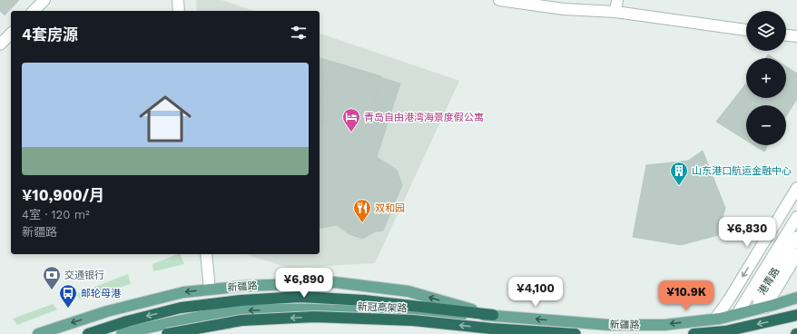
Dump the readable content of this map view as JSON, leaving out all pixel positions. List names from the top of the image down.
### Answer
{
  "streets": {
    "highway": ["新冠高架路"],
    "main road": ["新疆路"],
    "street": ["港青路"]
  },
  "crossings": [
    ["港青路", "新疆路"]
  ],
  "one_way": ["新疆路"],
  "places": {
    "hotel": ["青岛自由港湾海景度假公寓"],
    "building": ["山东港口航运金融中心"],
    "restaurant": ["双和园"],
    "bank": ["交通银行"],
    "bus stop": ["邮轮母港"]
  },
  "page": {
    "map_buttons": ["+", "−"],
    "heading": "4套房源",
    "list": [
      {
        "name": "¥10,900/月",
        "note": "4室 · 120 m² · 新疆路"
      }
    ],
    "price": [
      "¥6,830",
      "¥6,890",
      "¥4,100",
      "¥10.9K"
    ]
  }
}
